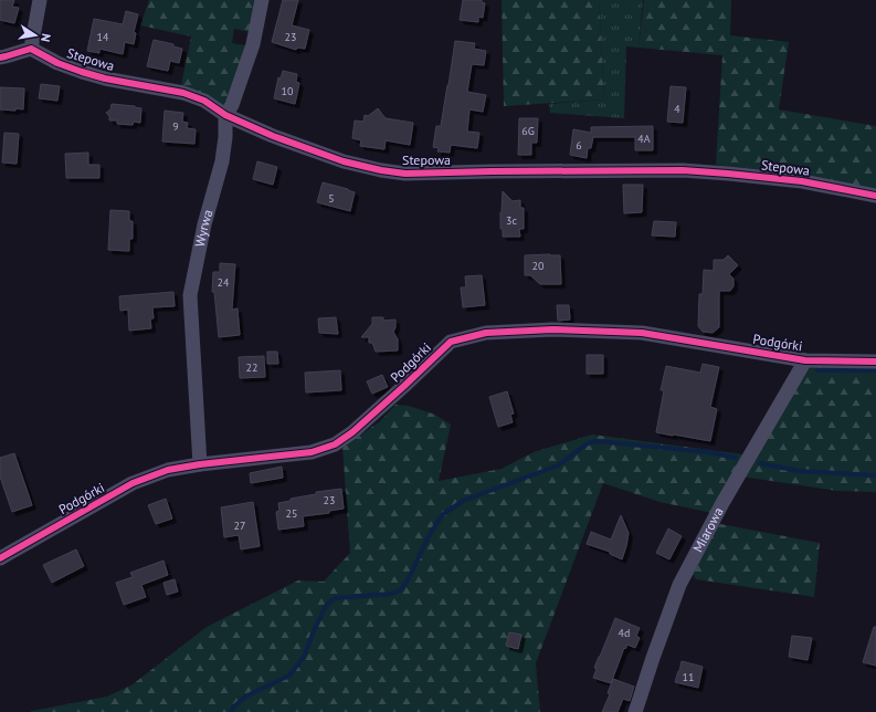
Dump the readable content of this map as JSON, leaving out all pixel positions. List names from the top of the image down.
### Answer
{
  "streets": {
    "street": [
      "Stepowa",
      "Wyrwa",
      "Podgórki",
      "Miarowa"
    ]
  },
  "crossings": [
    ["Stepowa", "Wyrwa"],
    ["Wyrwa", "Podgórki"],
    ["Podgórki", "Miarowa"]
  ],
  "house_numbers": [
    "14",
    "23",
    "10",
    "4",
    "9",
    "6G",
    "4A",
    "6",
    "5",
    "3c",
    "20",
    "24",
    "22",
    "23",
    "25",
    "27",
    "4d",
    "11"
  ],
  "north": "right"
}
